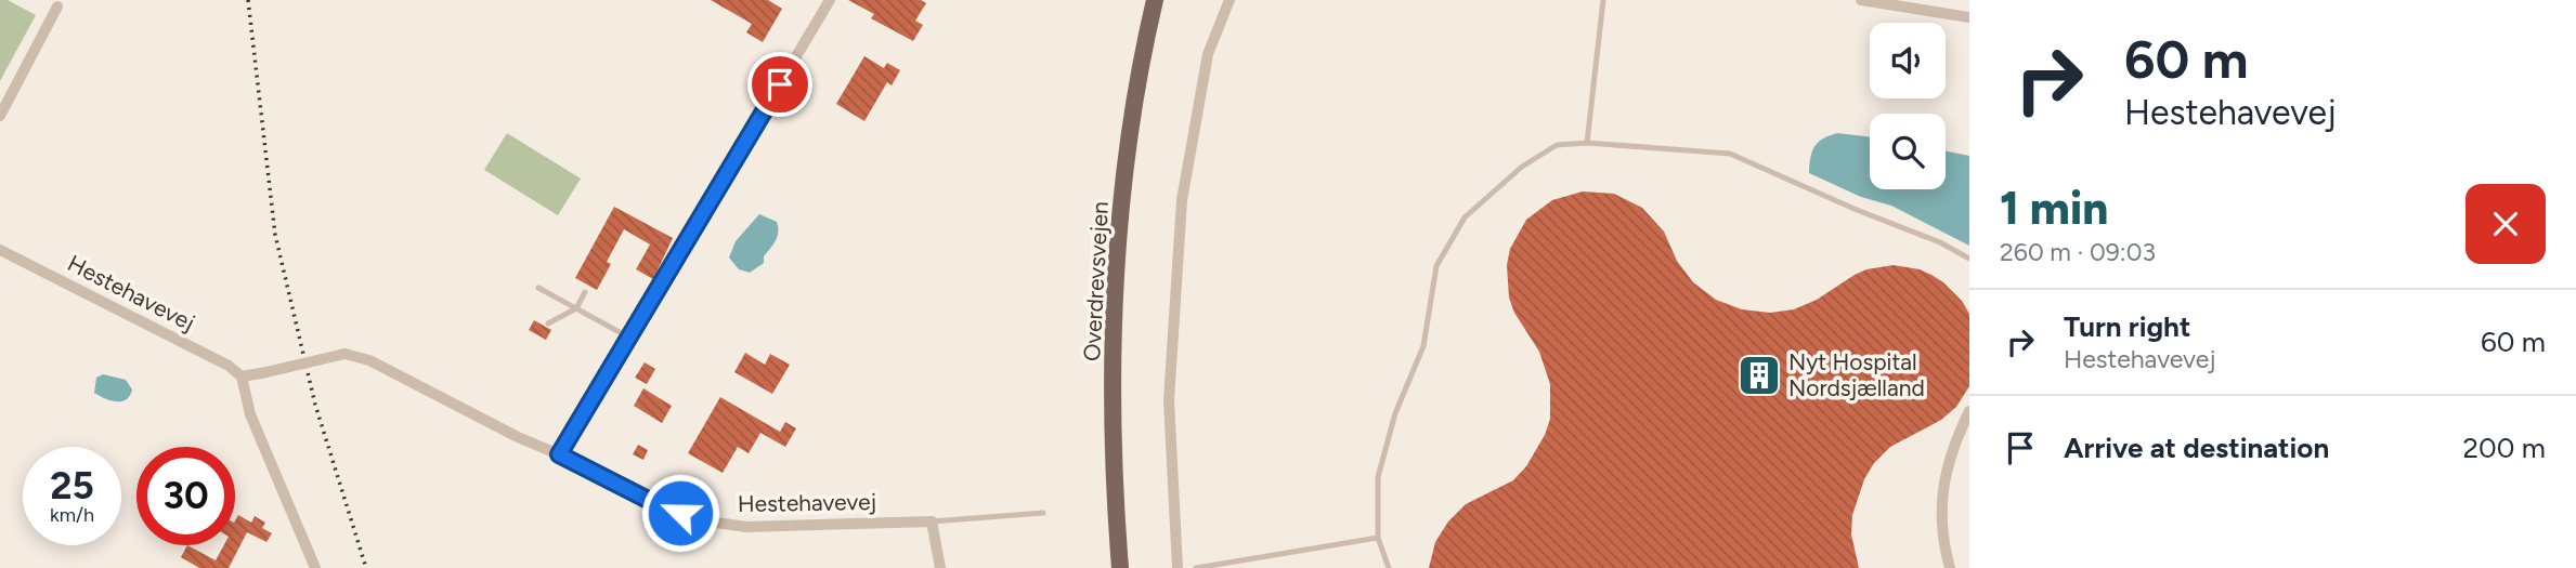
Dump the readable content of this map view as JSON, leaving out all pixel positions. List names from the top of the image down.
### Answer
{
  "streets": {
    "main road": ["Overdrevsvejen"],
    "street": ["Hestehavevej"]
  },
  "places": {
    "building": ["Nyt Hospital Nordsjælland"]
  },
  "page": {
    "turn": ["60 m", "Hestehavevej"],
    "heading": ["1 min", "260 m · 09:03"],
    "list": [
      {
        "name": "Turn right",
        "note": "Hestehavevej",
        "value": "60 m"
      },
      {
        "name": "Arrive at destination",
        "value": "200 m"
      }
    ],
    "speed": "25 km/h",
    "limit": "30"
  }
}
